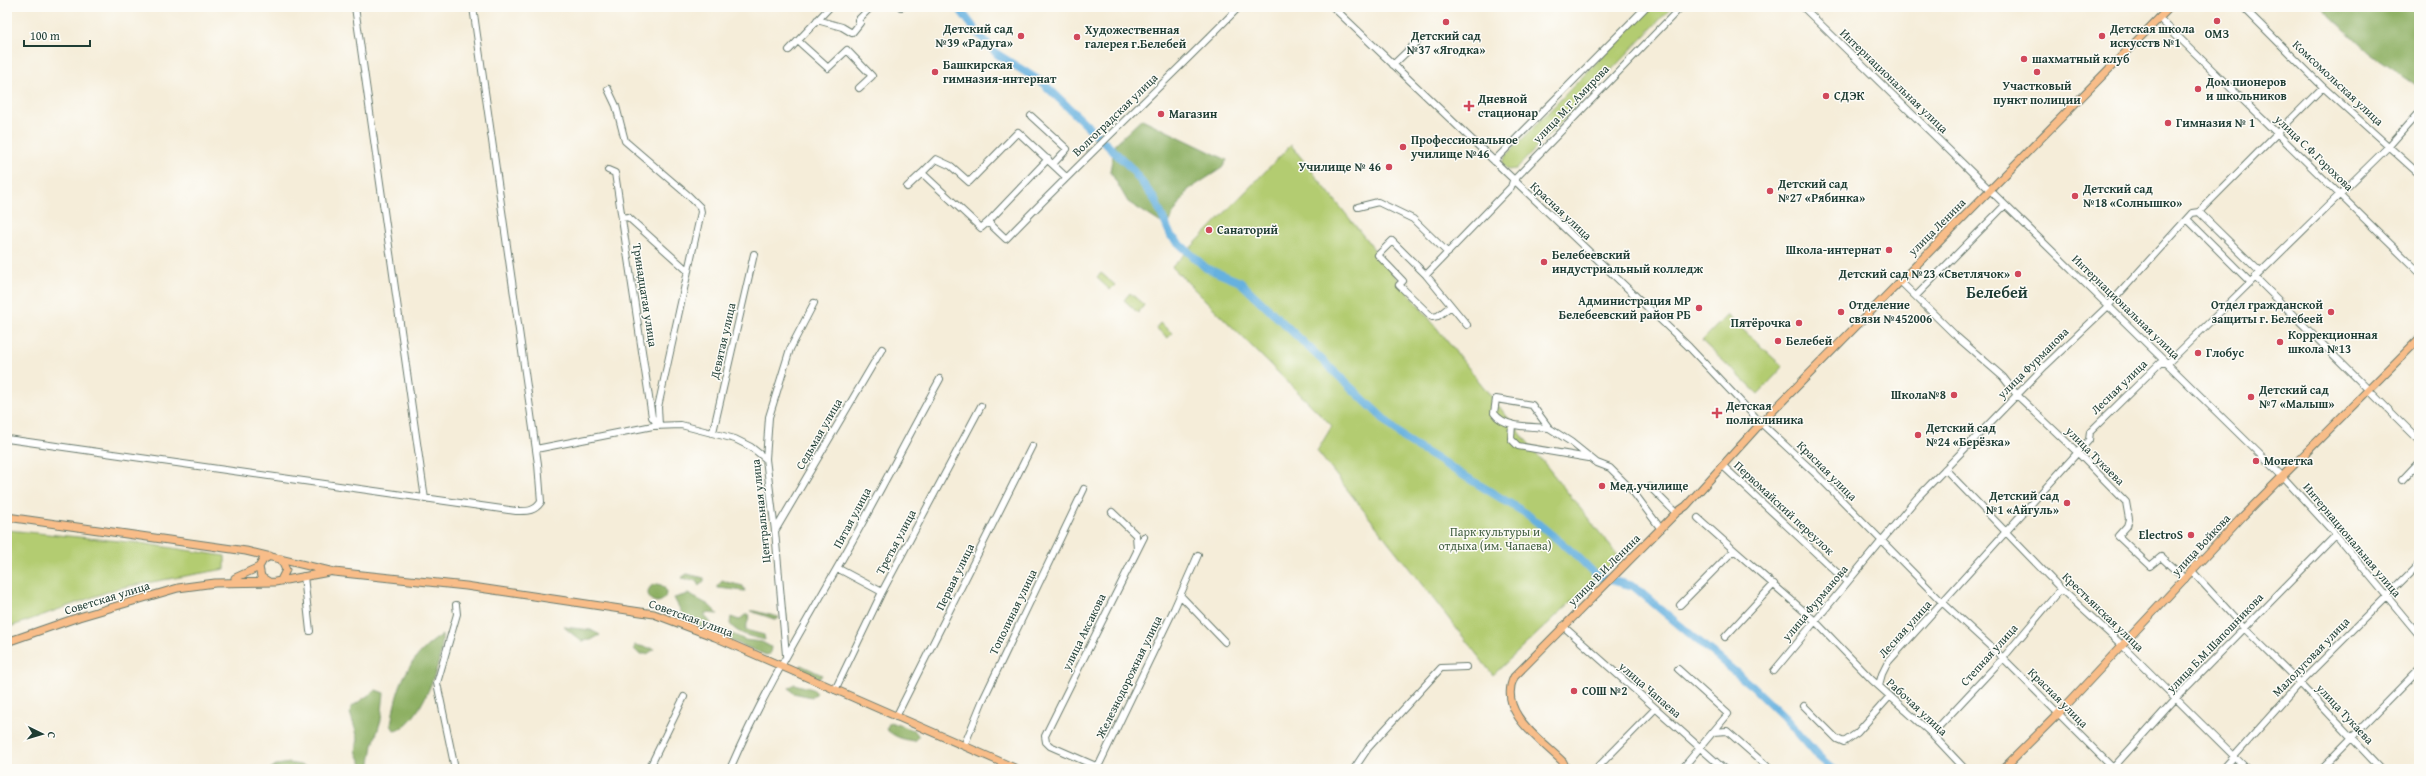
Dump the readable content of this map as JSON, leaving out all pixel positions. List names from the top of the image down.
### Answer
{
  "streets": {
    "main road": [
      "улица Ленина",
      "улица Войкова",
      "улица В.И.Ленина",
      "Советская улица"
    ],
    "street": [
      "Интернациональная улица",
      "Комсомольская улица",
      "улица М.Г.Амирова",
      "Волгоградская улица",
      "улица С.Ф.Горохова",
      "Красная улица",
      "Тринадцатая улица",
      "Девятая улица",
      "улица Фурманова",
      "Лесная улица",
      "Седьмая улица",
      "улица Тукаева",
      "Первомайский переулок",
      "Центральная улица",
      "Пятая улица",
      "Третья улица",
      "Первая улица",
      "Тополиная улица",
      "Крестьянская улица",
      "улица Аксакова",
      "улица Б.М.Шапошникова",
      "Степная улица",
      "Малолуговая улица",
      "Железнодорожная улица",
      "улица Чапаева",
      "Рабочая улица"
    ]
  },
  "crossings": [
    ["Интернациональная улица", "улица Ленина"],
    ["Интернациональная улица", "улица Фурманова"],
    ["Интернациональная улица", "Лесная улица"],
    ["Интернациональная улица", "улица Войкова"],
    ["Интернациональная улица", "улица Б.М.Шапошникова"],
    ["Интернациональная улица", "Малолуговая улица"],
    ["Комсомольская улица", "улица Фурманова"],
    ["Комсомольская улица", "Лесная улица"],
    ["улица М.Г.Амирова", "Красная улица"],
    ["улица С.Ф.Горохова", "улица Ленина"],
    ["улица С.Ф.Горохова", "улица Фурманова"],
    ["улица С.Ф.Горохова", "Лесная улица"],
    ["Красная улица", "улица Ленина"],
    ["Красная улица", "улица Фурманова"],
    ["Красная улица", "Лесная улица"],
    ["Красная улица", "улица Войкова"],
    ["Красная улица", "улица Б.М.Шапошникова"],
    ["Красная улица", "Степная улица"],
    ["улица Ленина", "улица Тукаева"],
    ["улица Ленина", "Первомайский переулок"],
    ["улица Ленина", "улица В.И.Ленина"],
    ["улица Фурманова", "улица Тукаева"],
    ["улица Фурманова", "Первомайский переулок"],
    ["улица Фурманова", "Крестьянская улица"],
    ["улица Фурманова", "Рабочая улица"],
    ["Лесная улица", "улица Тукаева"],
    ["Лесная улица", "Крестьянская улица"],
    ["Лесная улица", "Рабочая улица"],
    ["Седьмая улица", "Центральная улица"],
    ["улица Тукаева", "улица Войкова"],
    ["улица Тукаева", "улица Б.М.Шапошникова"],
    ["улица Тукаева", "Малолуговая улица"],
    ["Первомайский переулок", "улица В.И.Ленина"],
    ["Центральная улица", "Пятая улица"],
    ["Пятая улица", "Советская улица"],
    ["Третья улица", "Советская улица"],
    ["улица Войкова", "Крестьянская улица"],
    ["улица В.И.Ленина", "улица Чапаева"],
    ["Первая улица", "Советская улица"],
    ["Советская улица", "Тополиная улица"],
    ["Крестьянская улица", "улица Б.М.Шапошникова"],
    ["Крестьянская улица", "Степная улица"],
    ["Крестьянская улица", "Малолуговая улица"],
    ["улица Аксакова", "Железнодорожная улица"],
    ["Степная улица", "Рабочая улица"]
  ],
  "districts": ["Белебей"],
  "parks": ["Парк культуры и отдыха (им. Чапаева)"],
  "places": {
    "other": [
      "ОМЗ",
      "Детский сад №37 «Ягодка»",
      "Детский сад №39 «Радуга»",
      "Детская школа искусств №1",
      "Художественная галерея г.Белебей",
      "шахматный клуб",
      "Башкирская гимназия-интернат",
      "Участковый пункт полиции",
      "Дом пионеров и школьников",
      "СДЭК",
      "Магазин",
      "Гимназия № 1",
      "Профессиональное училище №46",
      "Училище № 46",
      "Детский сад №27 «Рябинка»",
      "Детский сад №18 «Солнышко»",
      "Санаторий",
      "Школа-интернат",
      "Белебеевский индустриальный колледж",
      "Детский сад №23 «Светлячок»",
      "Администрация МР Белебеевский район РБ",
      "Отделение связи №452006",
      "Отдел гражданской защиты г. Белебеей",
      "Пятёрочка",
      "Белебей",
      "Коррекционная школа №13",
      "Глобус",
      "Школа№8",
      "Детский сад №7 «Малыш»",
      "Детский сад №24 «Берёзка»",
      "Монетка",
      "Мед.училище",
      "Детский сад №1 «Айгуль»",
      "ElectroS",
      "СОШ №2"
    ],
    "health": ["Дневной стационар", "Детская поликлиника"]
  },
  "scale_bar": "100 m",
  "north": "right"
}
